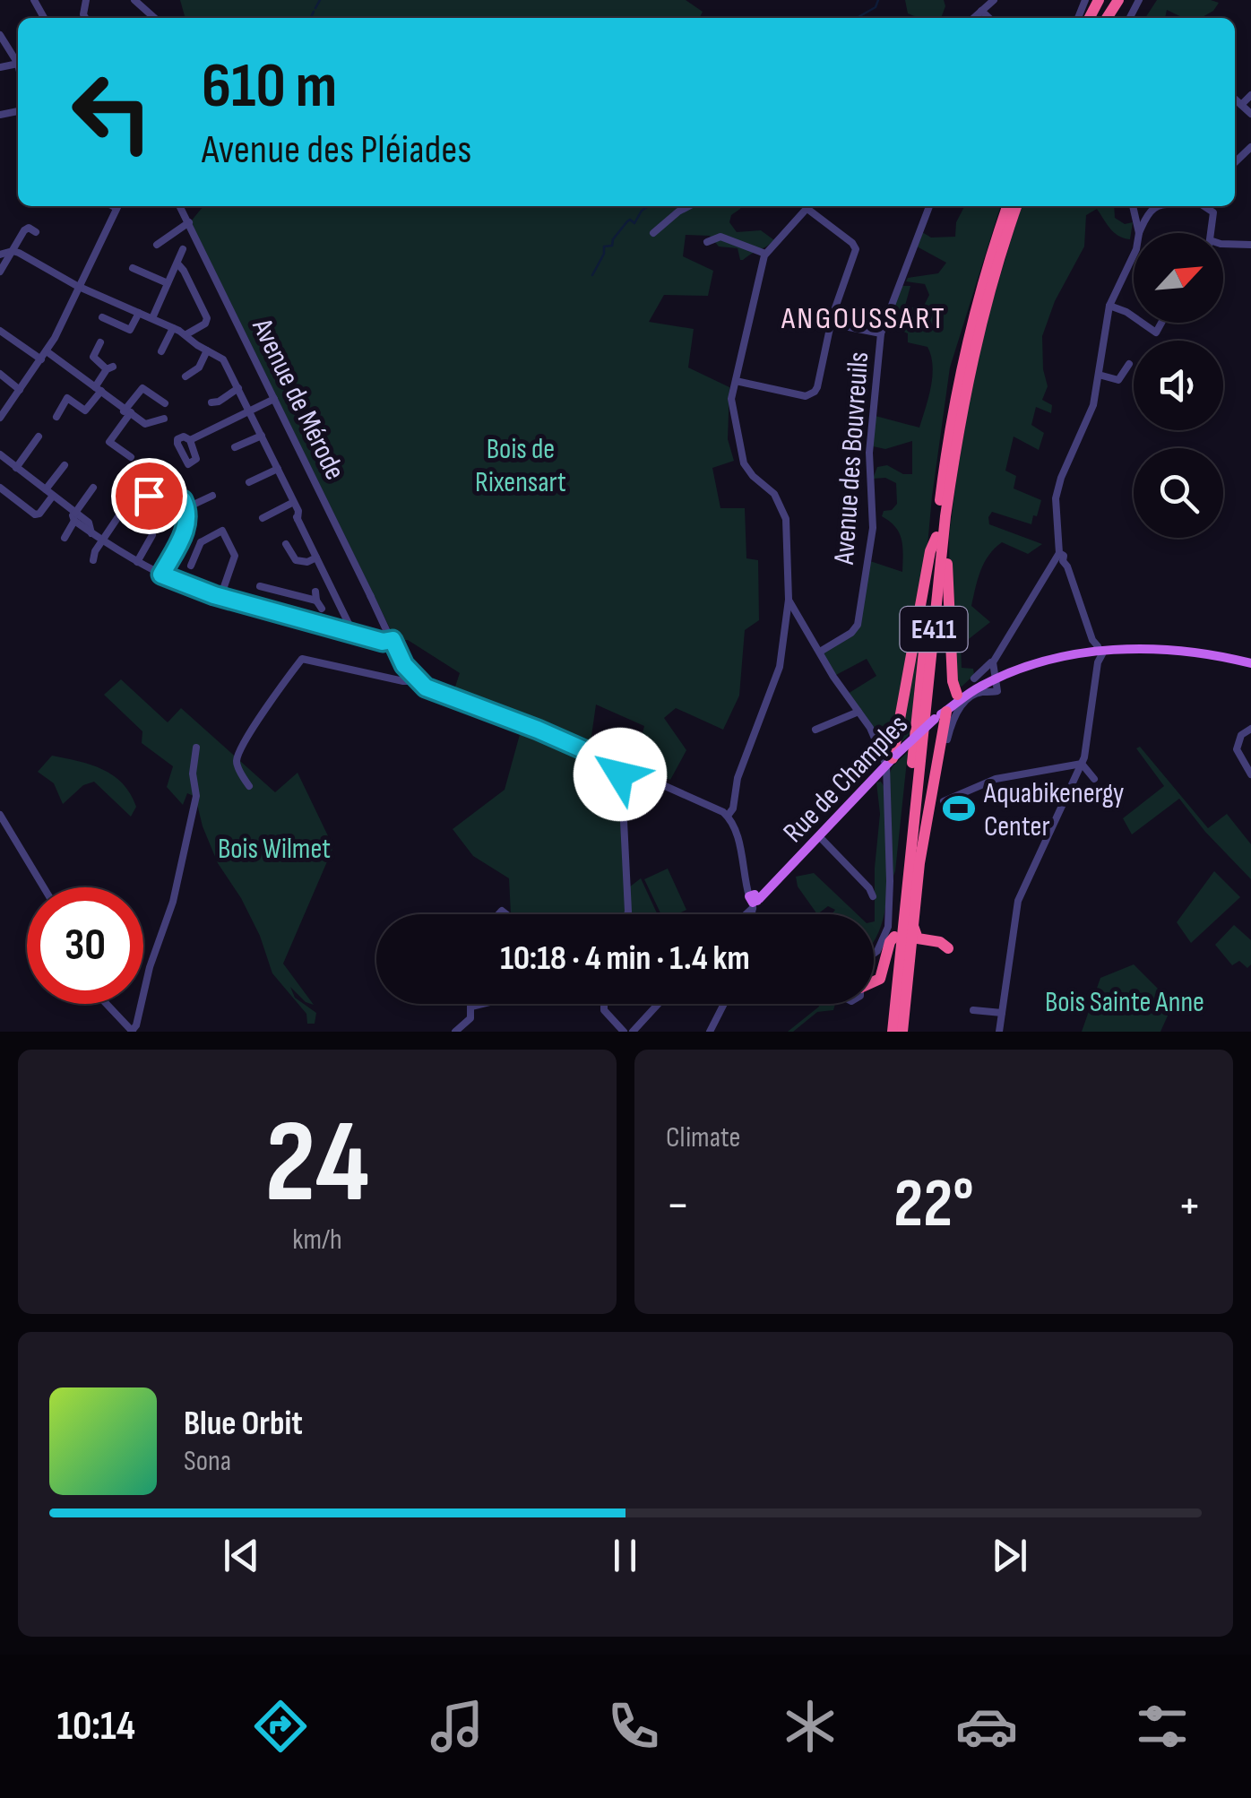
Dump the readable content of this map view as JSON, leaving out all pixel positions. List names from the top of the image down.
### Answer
{
  "streets": {
    "highway": ["E411"],
    "main road": ["Rue de Champles"],
    "street": ["Avenue de Mérode", "Avenue des Bouvreuils"]
  },
  "districts": ["ANGOUSSART"],
  "parks": ["Bois de Rixensart", "Bois Wilmet", "Bois Sainte Anne"],
  "places": {
    "sports": ["Aquabikenergy Center"]
  },
  "north": "top right",
  "page": {
    "turn": ["610 m", "Avenue des Pléiades"],
    "limit": "30",
    "trip": "10:18 · 4 min · 1.4 km",
    "tile": [
      ["24", "km/h"],
      "Climate"
    ],
    "heat": ["−", "22°", "+"],
    "song": ["Blue Orbit", "Sona"],
    "tabs": "10:14"
  }
}
